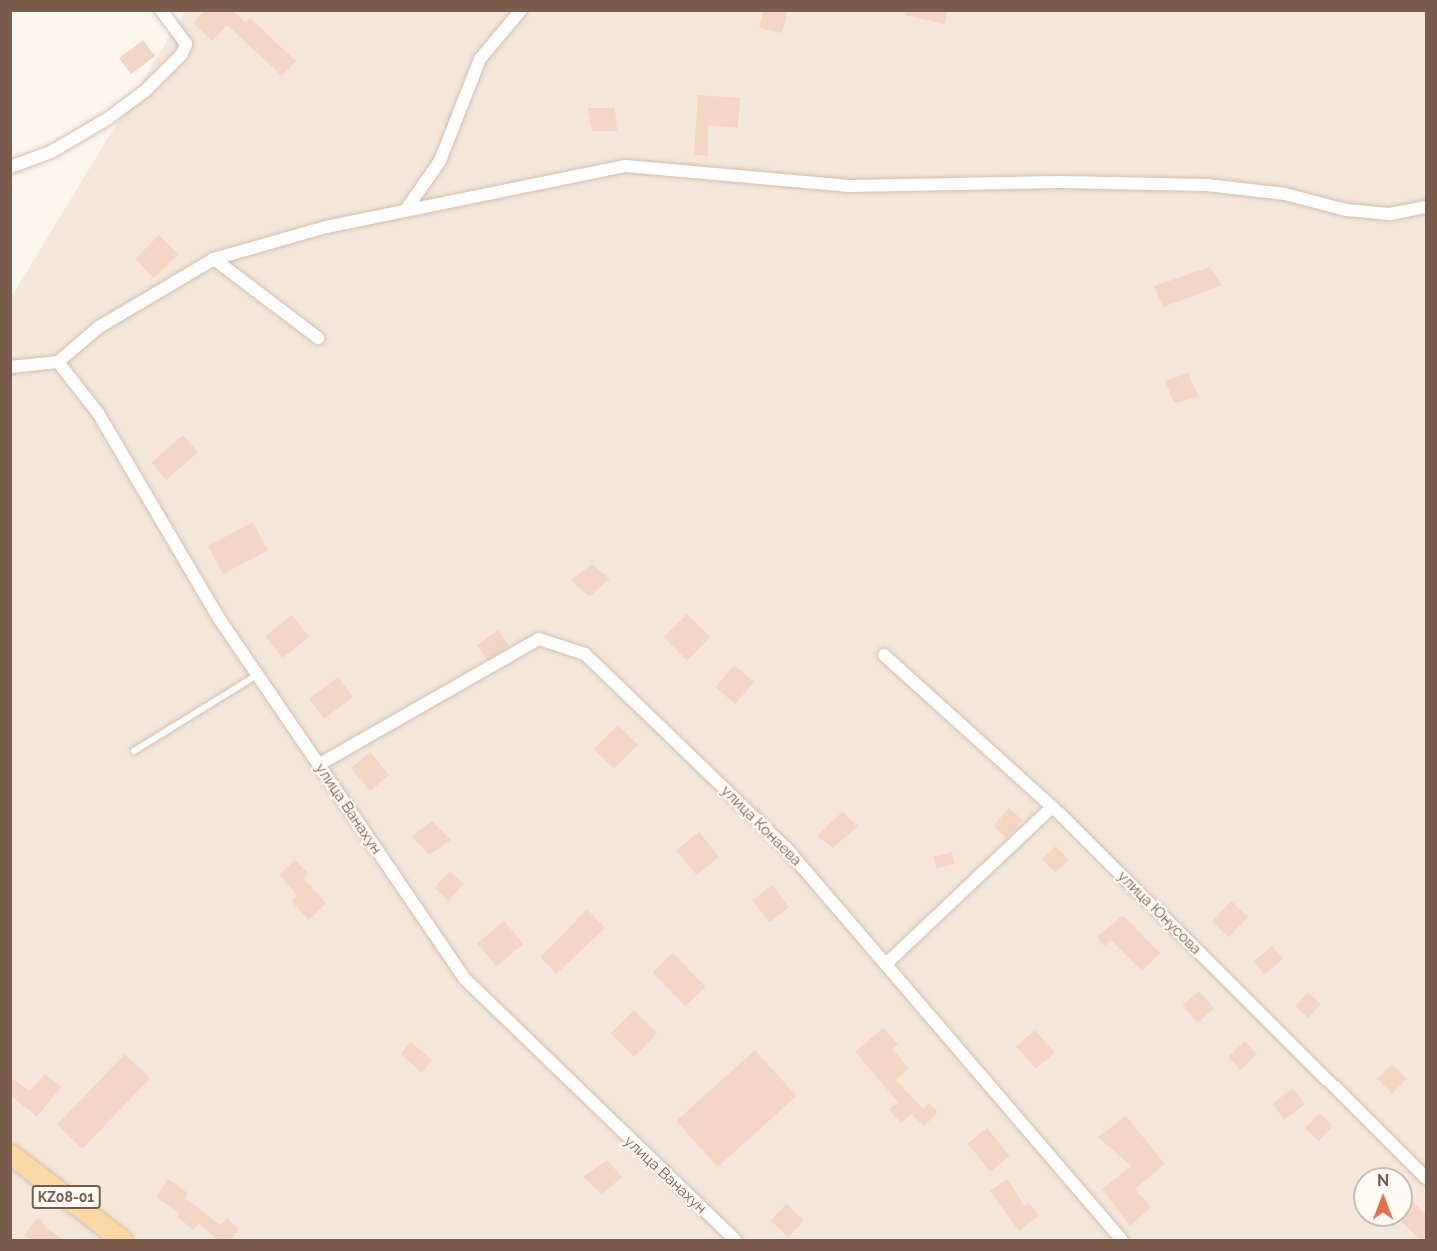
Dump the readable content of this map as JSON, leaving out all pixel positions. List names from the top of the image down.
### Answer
{
  "streets": {
    "main road": ["KZ08-01"],
    "street": ["улица Ванахун", "улица Конаева", "улица Юнусова"]
  },
  "crossings": [
    ["улица Ванахун", "улица Конаева"]
  ],
  "north": "top"
}
